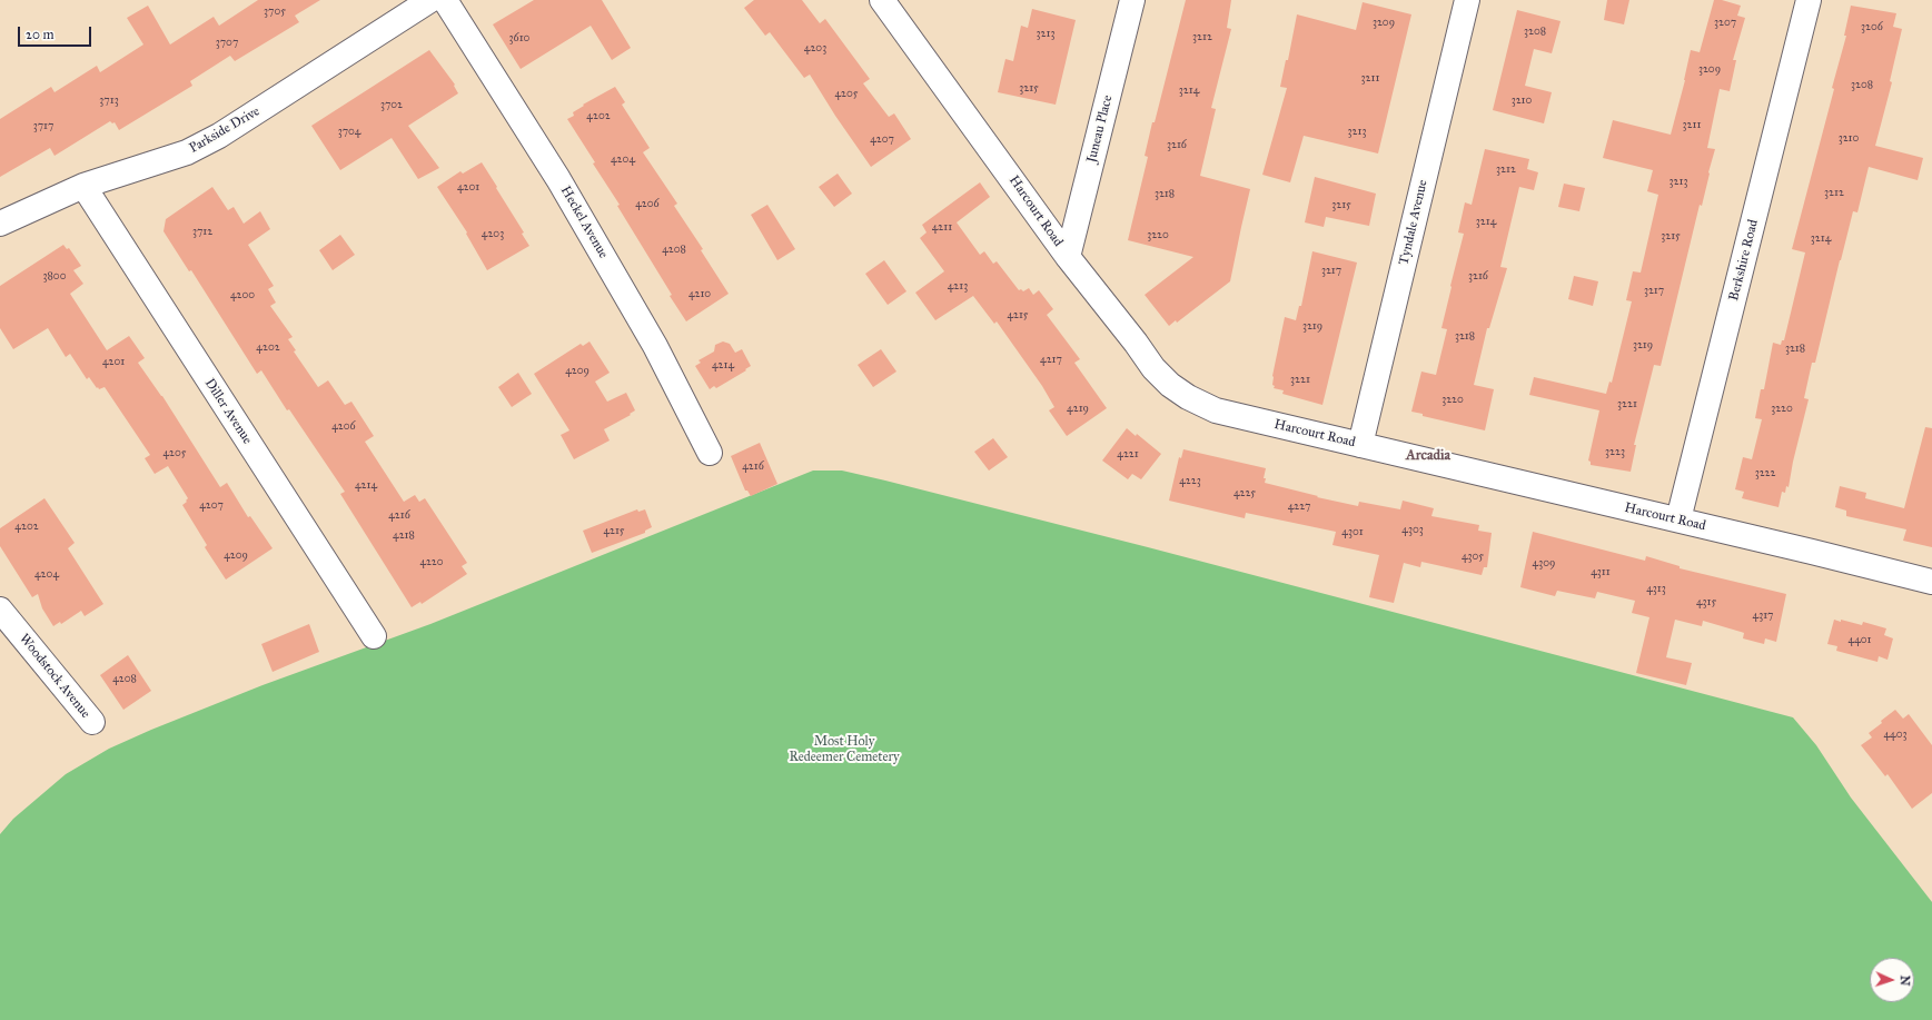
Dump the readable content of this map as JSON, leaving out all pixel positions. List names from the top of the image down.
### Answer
{
  "streets": {
    "street": [
      "Juneau Place",
      "Parkside Drive",
      "Harcourt Road",
      "Heckel Avenue",
      "Tyndale Avenue",
      "Berkshire Road",
      "Diller Avenue",
      "Woodstock Avenue"
    ]
  },
  "crossings": [
    ["Juneau Place", "Harcourt Road"],
    ["Parkside Drive", "Diller Avenue"],
    ["Harcourt Road", "Tyndale Avenue"],
    ["Harcourt Road", "Berkshire Road"]
  ],
  "districts": ["Arcadia"],
  "parks": ["Most Holy Redeemer Cemetery"],
  "house_numbers": [
    "3705",
    "3209",
    "3207",
    "3206",
    "3208",
    "3213",
    "3212",
    "3610",
    "3707",
    "4203",
    "3209",
    "3211",
    "3208",
    "3215",
    "3214",
    "4205",
    "3713",
    "3210",
    "3702",
    "4202",
    "3211",
    "3717",
    "3704",
    "3213",
    "3210",
    "4207",
    "3216",
    "4204",
    "3212",
    "3213",
    "4201",
    "3212",
    "3218",
    "4206",
    "3215",
    "3214",
    "4211",
    "3712",
    "4203",
    "3220",
    "3215",
    "3214",
    "4208",
    "3217",
    "3800",
    "3216",
    "4213",
    "3217",
    "4210",
    "4200",
    "4215",
    "3219",
    "3218",
    "3219",
    "4202",
    "3218",
    "4217",
    "4201",
    "4214",
    "4209",
    "3221",
    "3220",
    "3221",
    "4219",
    "3220",
    "4206",
    "3223",
    "4205",
    "4221",
    "4216",
    "3222",
    "4223",
    "4214",
    "4225",
    "4207",
    "4227",
    "4216",
    "4202",
    "4303",
    "4215",
    "4301",
    "4218",
    "4209",
    "4305",
    "4220",
    "4309",
    "4311",
    "4204",
    "4313",
    "4315",
    "4317",
    "4401",
    "4208",
    "4403"
  ],
  "scale_bar": "20 m",
  "north": "right"
}
